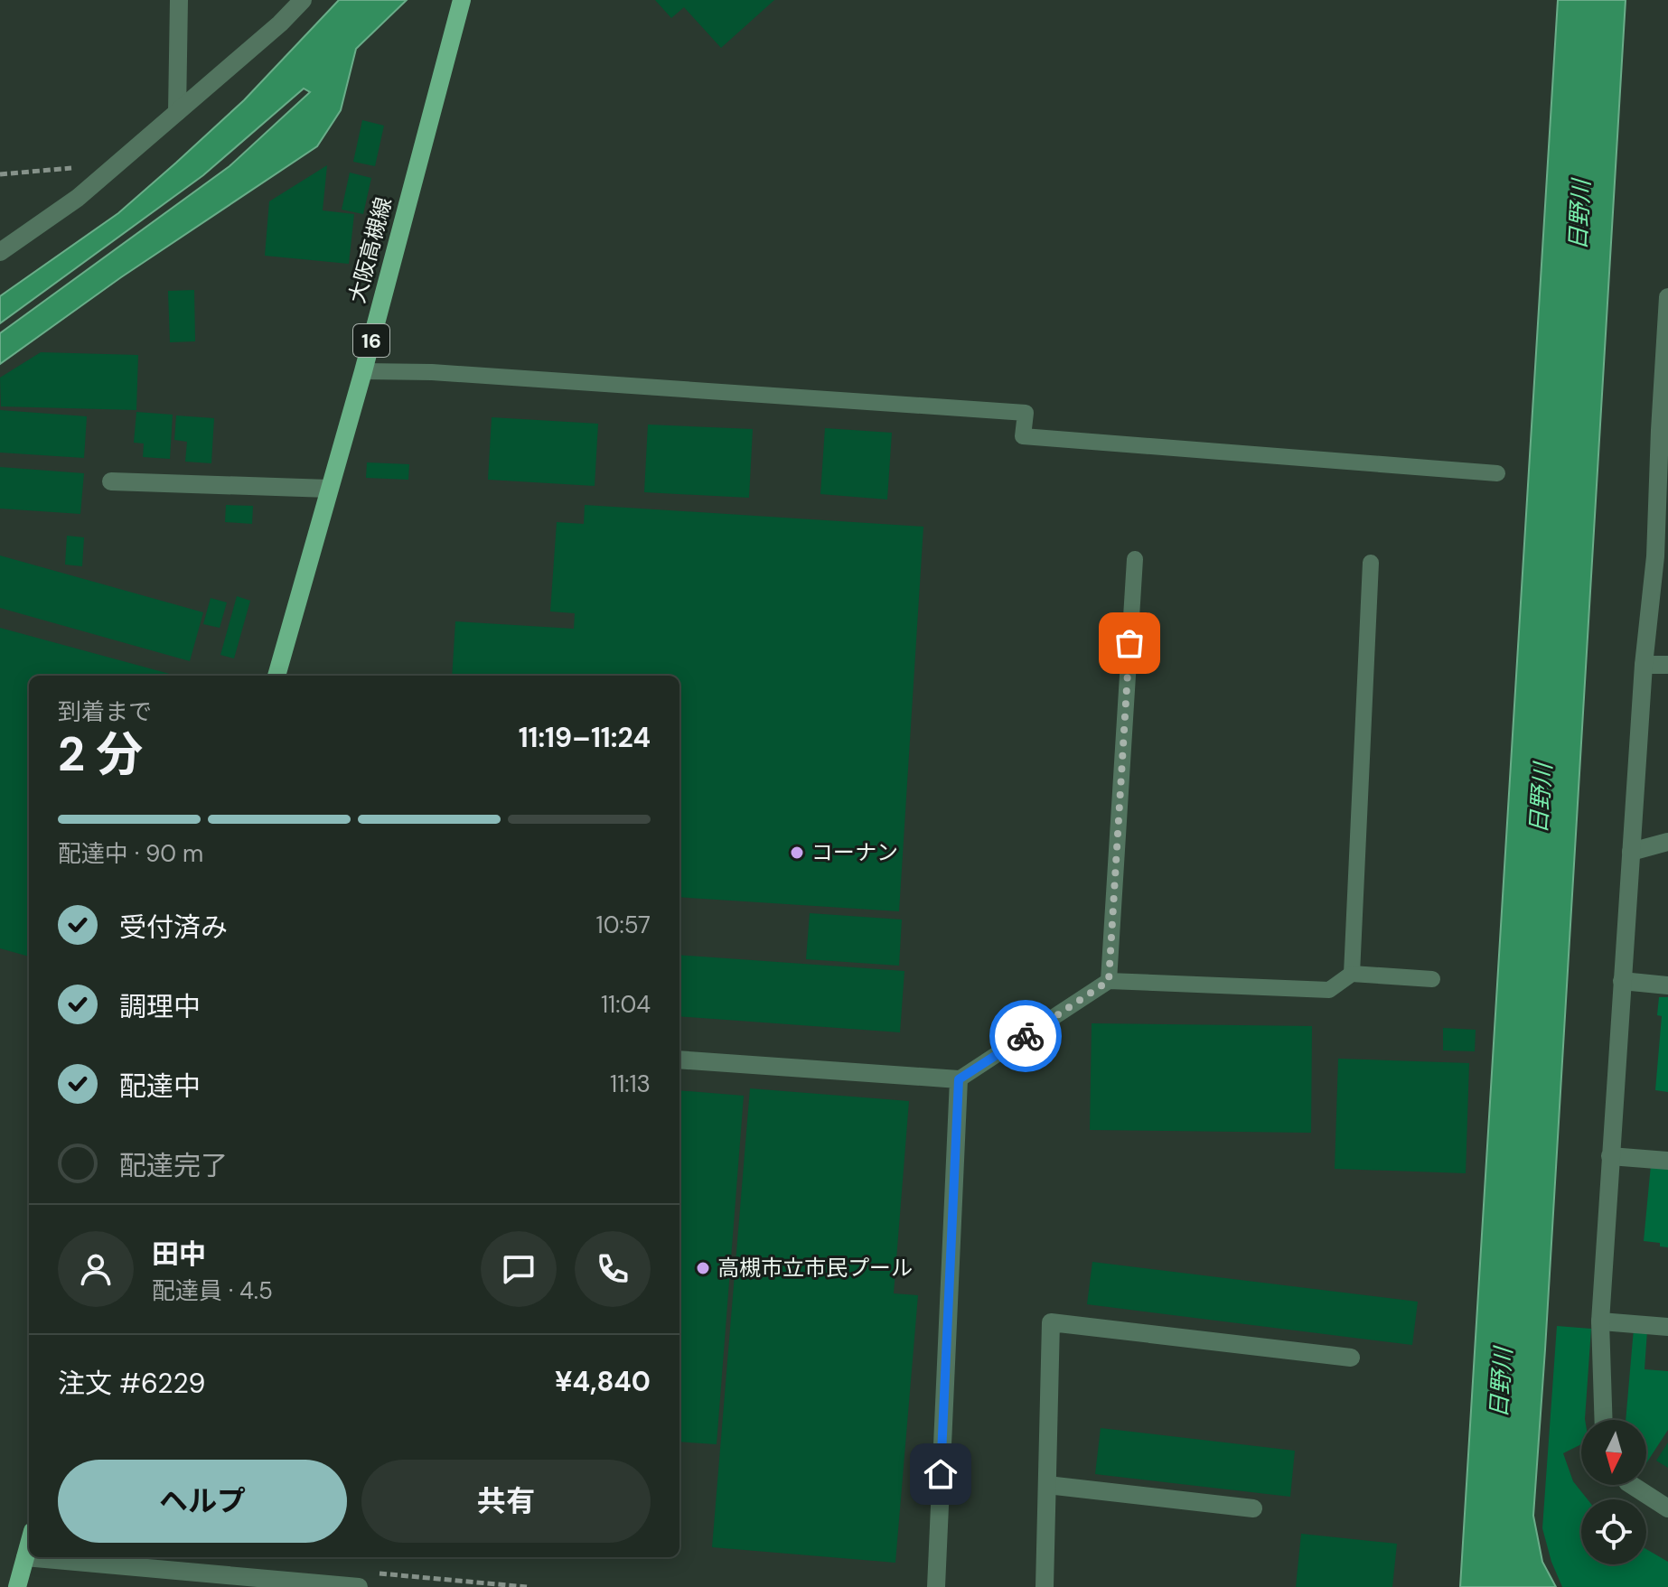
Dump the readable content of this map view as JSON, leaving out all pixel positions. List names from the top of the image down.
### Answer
{
  "streets": {
    "main road": ["大阪高槻線", "16"]
  },
  "water": ["日野川"],
  "places": ["コーナン", "高槻市立市民プール"],
  "north": "bottom",
  "page": {
    "heading": ["2 分", "到着まで", "11:19–11:24"],
    "panel": [
      "田中",
      "配達員 · 4.5",
      "注文 #6229",
      "¥4,840"
    ],
    "bar": "配達中 · 90 m",
    "list": [
      ["受付済み", "10:57"],
      ["調理中", "11:04"],
      ["配達中", "11:13"],
      "配達完了"
    ],
    "buttons": ["ヘルプ", "共有"]
  }
}
